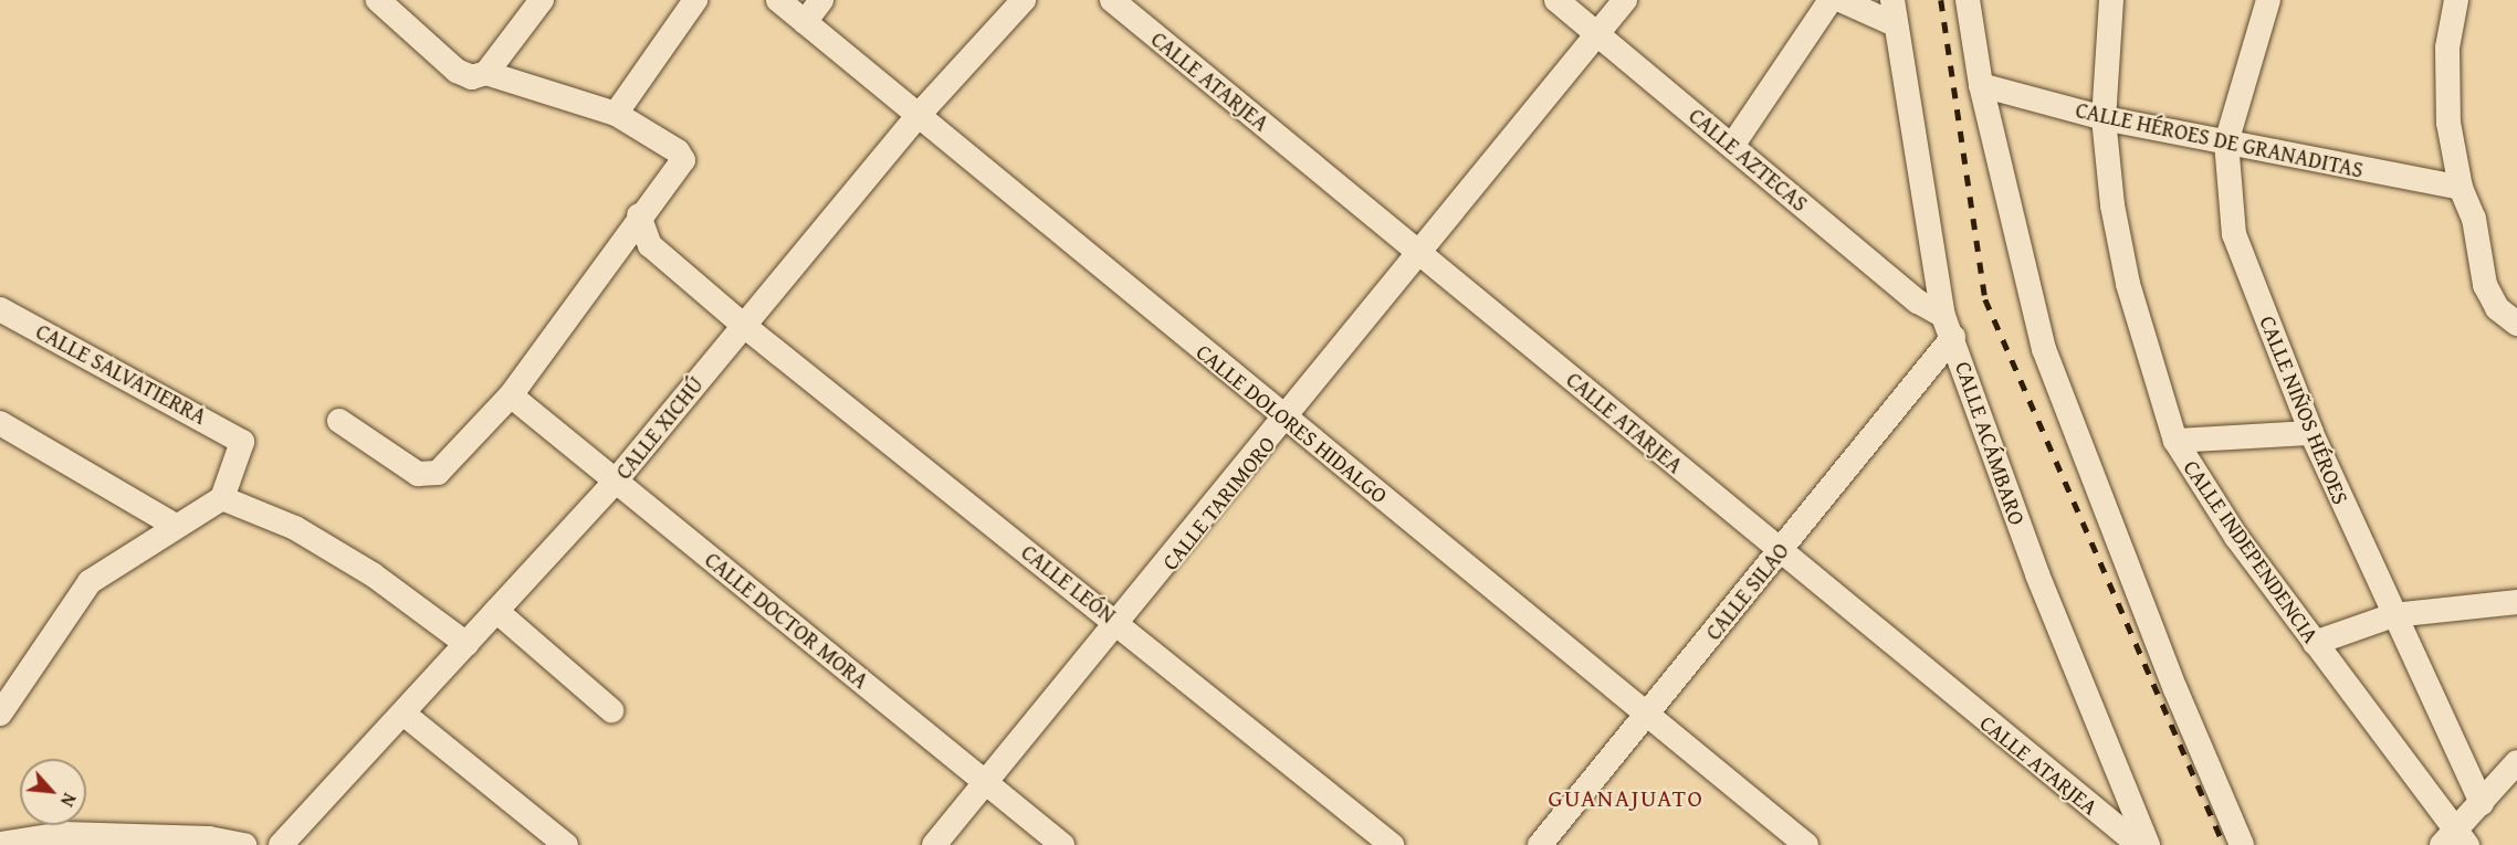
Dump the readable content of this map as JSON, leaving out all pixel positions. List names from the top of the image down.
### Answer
{
  "streets": {
    "street": [
      "CALLE ATARJEA",
      "CALLE HÉROES DE GRANADITAS",
      "CALLE AZTECAS",
      "CALLE SALVATIERRA",
      "CALLE NIÑOS HÉROES",
      "CALLE DOLORES HIDALGO",
      "CALLE XICHÚ",
      "CALLE ACÁMBARO",
      "CALLE TARIMORO",
      "CALLE INDEPENDENCIA",
      "CALLE LEÓN",
      "CALLE SILAO",
      "CALLE DOCTOR MORA"
    ]
  },
  "crossings": [
    ["CALLE ATARJEA", "CALLE TARIMORO"],
    ["CALLE ATARJEA", "CALLE SILAO"],
    ["CALLE HÉROES DE GRANADITAS", "CALLE NIÑOS HÉROES"],
    ["CALLE HÉROES DE GRANADITAS", "CALLE INDEPENDENCIA"],
    ["CALLE AZTECAS", "CALLE ACÁMBARO"],
    ["CALLE AZTECAS", "CALLE TARIMORO"],
    ["CALLE AZTECAS", "CALLE SILAO"],
    ["CALLE DOLORES HIDALGO", "CALLE XICHÚ"],
    ["CALLE DOLORES HIDALGO", "CALLE TARIMORO"],
    ["CALLE DOLORES HIDALGO", "CALLE SILAO"],
    ["CALLE XICHÚ", "CALLE LEÓN"],
    ["CALLE XICHÚ", "CALLE DOCTOR MORA"],
    ["CALLE ACÁMBARO", "CALLE SILAO"],
    ["CALLE TARIMORO", "CALLE LEÓN"],
    ["CALLE TARIMORO", "CALLE DOCTOR MORA"]
  ],
  "districts": ["GUANAJUATO"],
  "north": "bottom right"
}
